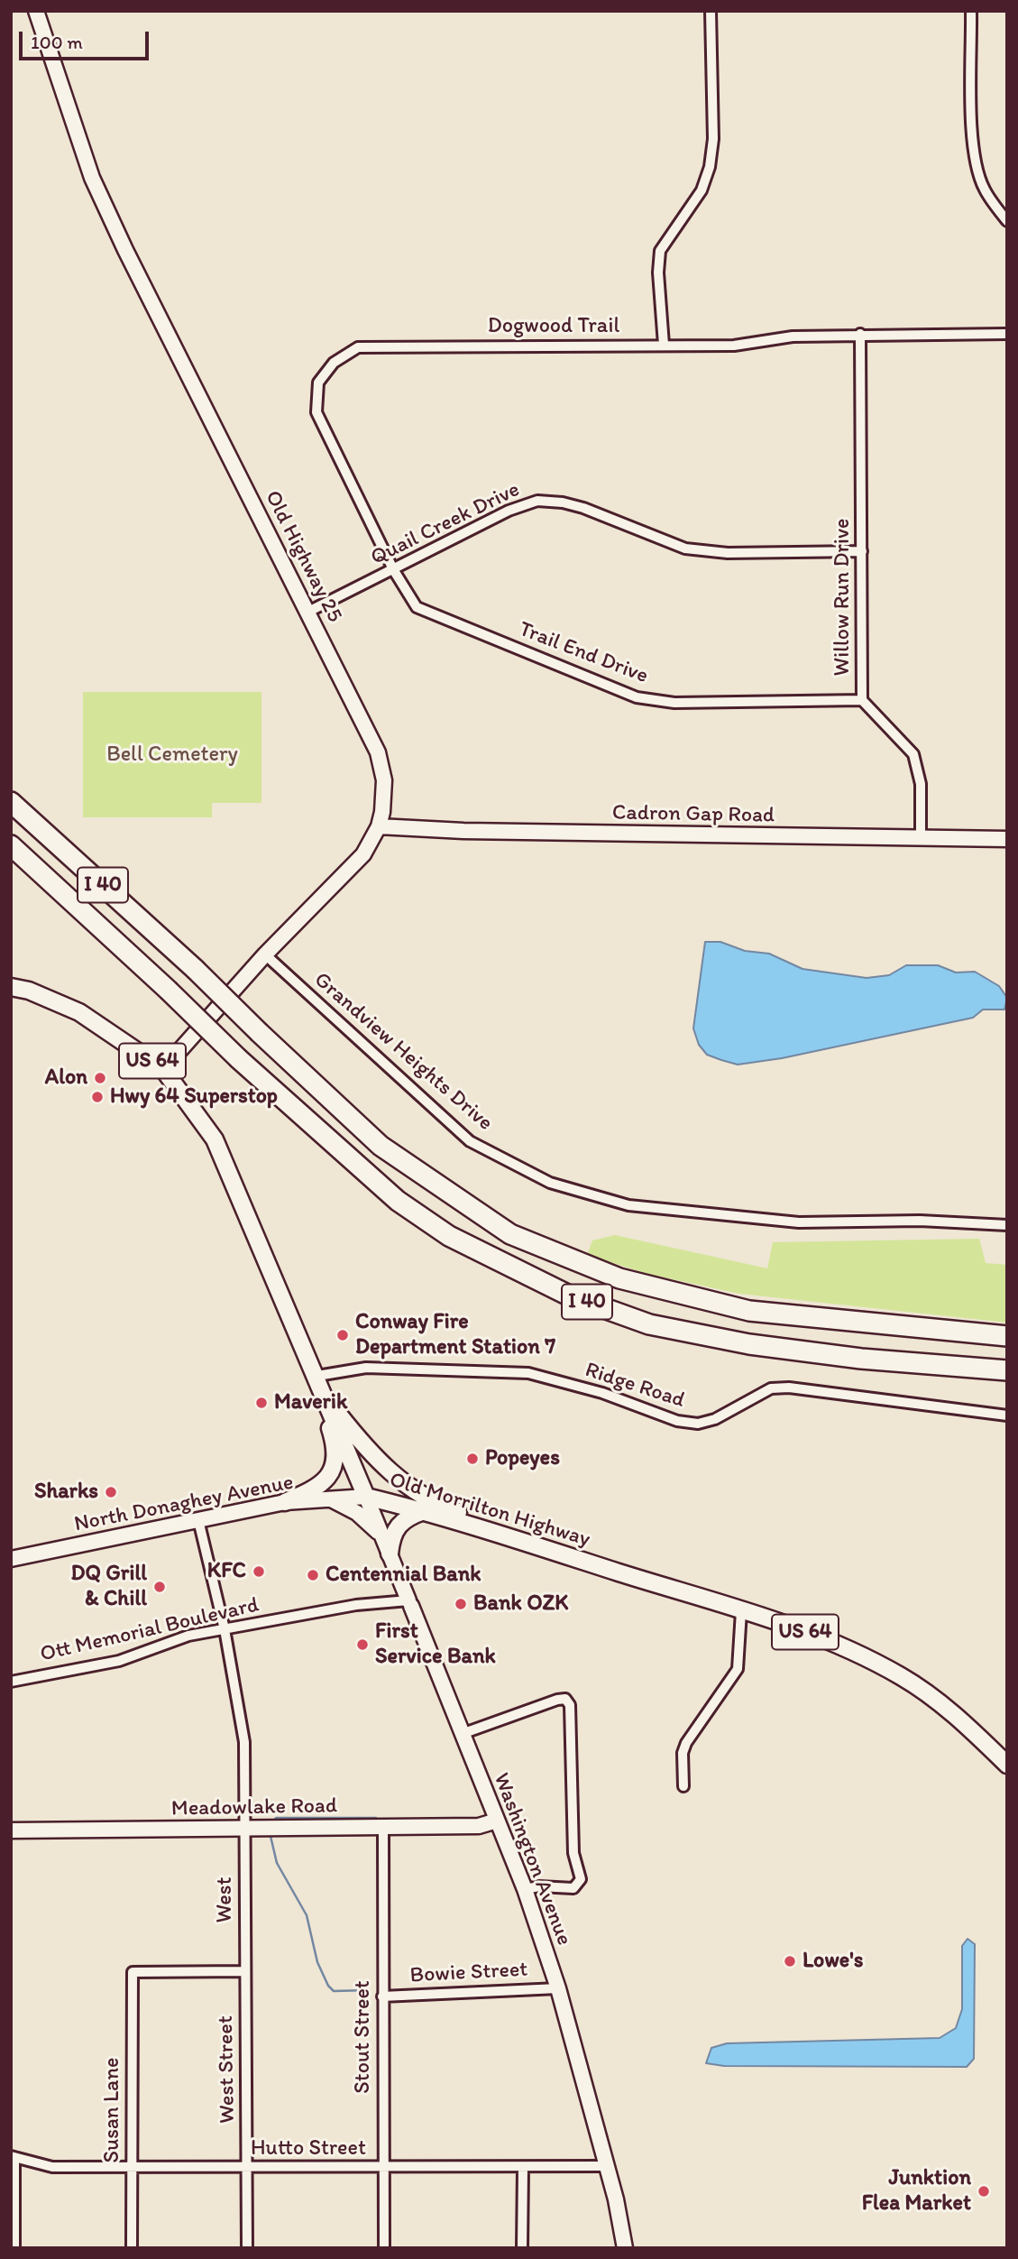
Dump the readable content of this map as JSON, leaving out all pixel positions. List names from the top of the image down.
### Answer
{
  "streets": {
    "highway": ["I 40"],
    "main road": ["US 64", "Old Morrilton Highway"],
    "street": [
      "Dogwood Trail",
      "Quail Creek Drive",
      "Old Highway 25",
      "Willow Run Drive",
      "Trail End Drive",
      "Cadron Gap Road",
      "Grandview Heights Drive",
      "Ridge Road",
      "North Donaghey Avenue",
      "Ott Memorial Boulevard",
      "Meadowlake Road",
      "Washington Avenue",
      "West",
      "Bowie Street",
      "Stout Street",
      "West Street",
      "Susan Lane",
      "Hutto Street"
    ]
  },
  "crossings": [
    ["Dogwood Trail", "Quail Creek Drive"],
    ["Dogwood Trail", "Willow Run Drive"],
    ["Dogwood Trail", "Trail End Drive"],
    ["Quail Creek Drive", "Old Highway 25"],
    ["Quail Creek Drive", "Willow Run Drive"],
    ["Quail Creek Drive", "Trail End Drive"],
    ["Old Highway 25", "Cadron Gap Road"],
    ["Old Highway 25", "Grandview Heights Drive"],
    ["Old Highway 25", "Old Morrilton Highway"],
    ["Willow Run Drive", "Trail End Drive"],
    ["Willow Run Drive", "Cadron Gap Road"],
    ["Ridge Road", "Old Morrilton Highway"],
    ["North Donaghey Avenue", "Old Morrilton Highway"],
    ["North Donaghey Avenue", "Washington Avenue"],
    ["North Donaghey Avenue", "West"],
    ["Old Morrilton Highway", "Washington Avenue"],
    ["Ott Memorial Boulevard", "Washington Avenue"],
    ["Ott Memorial Boulevard", "West"],
    ["Meadowlake Road", "Washington Avenue"],
    ["Meadowlake Road", "West"],
    ["Meadowlake Road", "Stout Street"],
    ["Washington Avenue", "Bowie Street"],
    ["Washington Avenue", "Hutto Street"],
    ["West", "West Street"],
    ["West", "Susan Lane"],
    ["Bowie Street", "Stout Street"],
    ["Stout Street", "Hutto Street"],
    ["West Street", "Susan Lane"],
    ["West Street", "Hutto Street"],
    ["Susan Lane", "Hutto Street"]
  ],
  "parks": ["Bell Cemetery"],
  "places": [
    "Alon",
    "Hwy 64 Superstop",
    "Conway Fire Department Station 7",
    "Maverik",
    "Popeyes",
    "Sharks",
    "KFC",
    "Centennial Bank",
    "DQ Grill & Chill",
    "Bank OZK",
    "First Service Bank",
    "Lowe's",
    "Junktion Flea Market"
  ],
  "scale_bar": "100 m"
}
